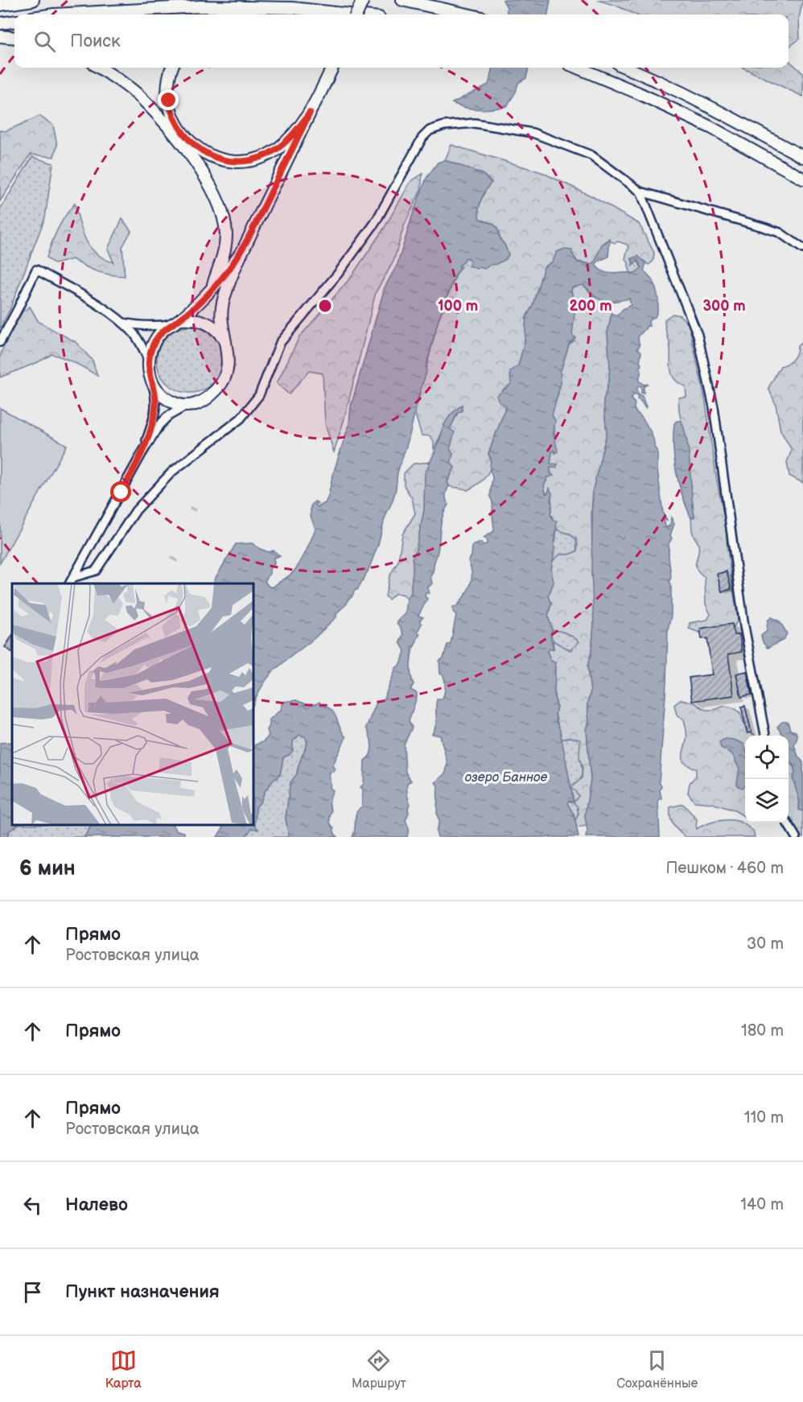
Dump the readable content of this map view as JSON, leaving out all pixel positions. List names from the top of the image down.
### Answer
{
  "water": ["озеро Банное"],
  "page": {
    "search": "Поиск",
    "heading": ["6 мин", "Пешком · 460 m"],
    "list": [
      ["Прямо", "Ростовская улица", "30 m"],
      ["Прямо", "180 m"],
      ["Прямо", "Ростовская улица", "110 m"],
      ["Налево", "140 m"],
      "Пункт назначения"
    ],
    "nav": ["Карта", "Маршрут", "Сохранённые"]
  },
  "rings": ["100 m", "200 m", "300 m"]
}
